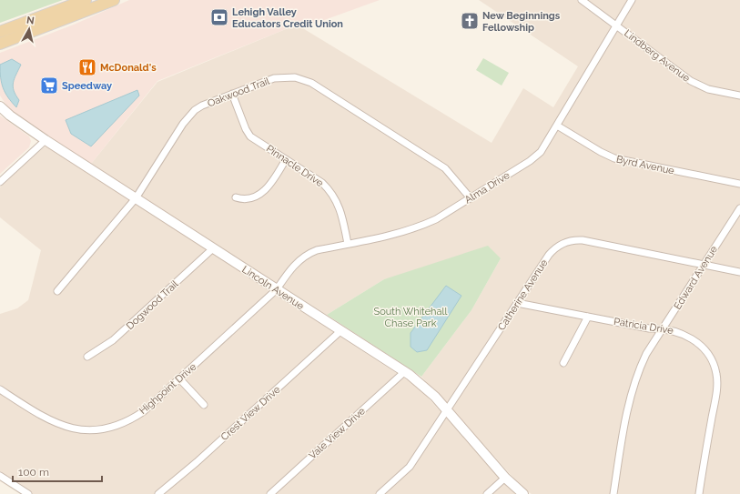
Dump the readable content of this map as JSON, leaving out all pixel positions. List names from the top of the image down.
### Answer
{
  "streets": {
    "street": [
      "Lindberg Avenue",
      "Oakwood Trail",
      "Byrd Avenue",
      "Pinnacle Drive",
      "Alma Drive",
      "Edward Avenue",
      "Lincoln Avenue",
      "Catherine Avenue",
      "Dogwood Trail",
      "Patricia Drive",
      "Highpoint Drive",
      "Crest View Drive",
      "Vale View Drive"
    ]
  },
  "crossings": [
    ["Lindberg Avenue", "Alma Drive"],
    ["Oakwood Trail", "Pinnacle Drive"],
    ["Oakwood Trail", "Alma Drive"],
    ["Oakwood Trail", "Lincoln Avenue"],
    ["Byrd Avenue", "Alma Drive"],
    ["Pinnacle Drive", "Alma Drive"],
    ["Alma Drive", "Lincoln Avenue"],
    ["Alma Drive", "Highpoint Drive"],
    ["Edward Avenue", "Catherine Avenue"],
    ["Edward Avenue", "Patricia Drive"],
    ["Lincoln Avenue", "Catherine Avenue"],
    ["Lincoln Avenue", "Dogwood Trail"],
    ["Lincoln Avenue", "Highpoint Drive"],
    ["Lincoln Avenue", "Crest View Drive"],
    ["Lincoln Avenue", "Vale View Drive"],
    ["Catherine Avenue", "Patricia Drive"]
  ],
  "parks": ["South Whitehall Chase Park"],
  "places": {
    "bank": ["Lehigh Valley Educators Credit Union"],
    "church": ["New Beginnings Fellowship"],
    "restaurant": ["McDonald's"],
    "supermarket": ["Speedway"]
  },
  "scale_bar": "100 m",
  "north": "top"
}
